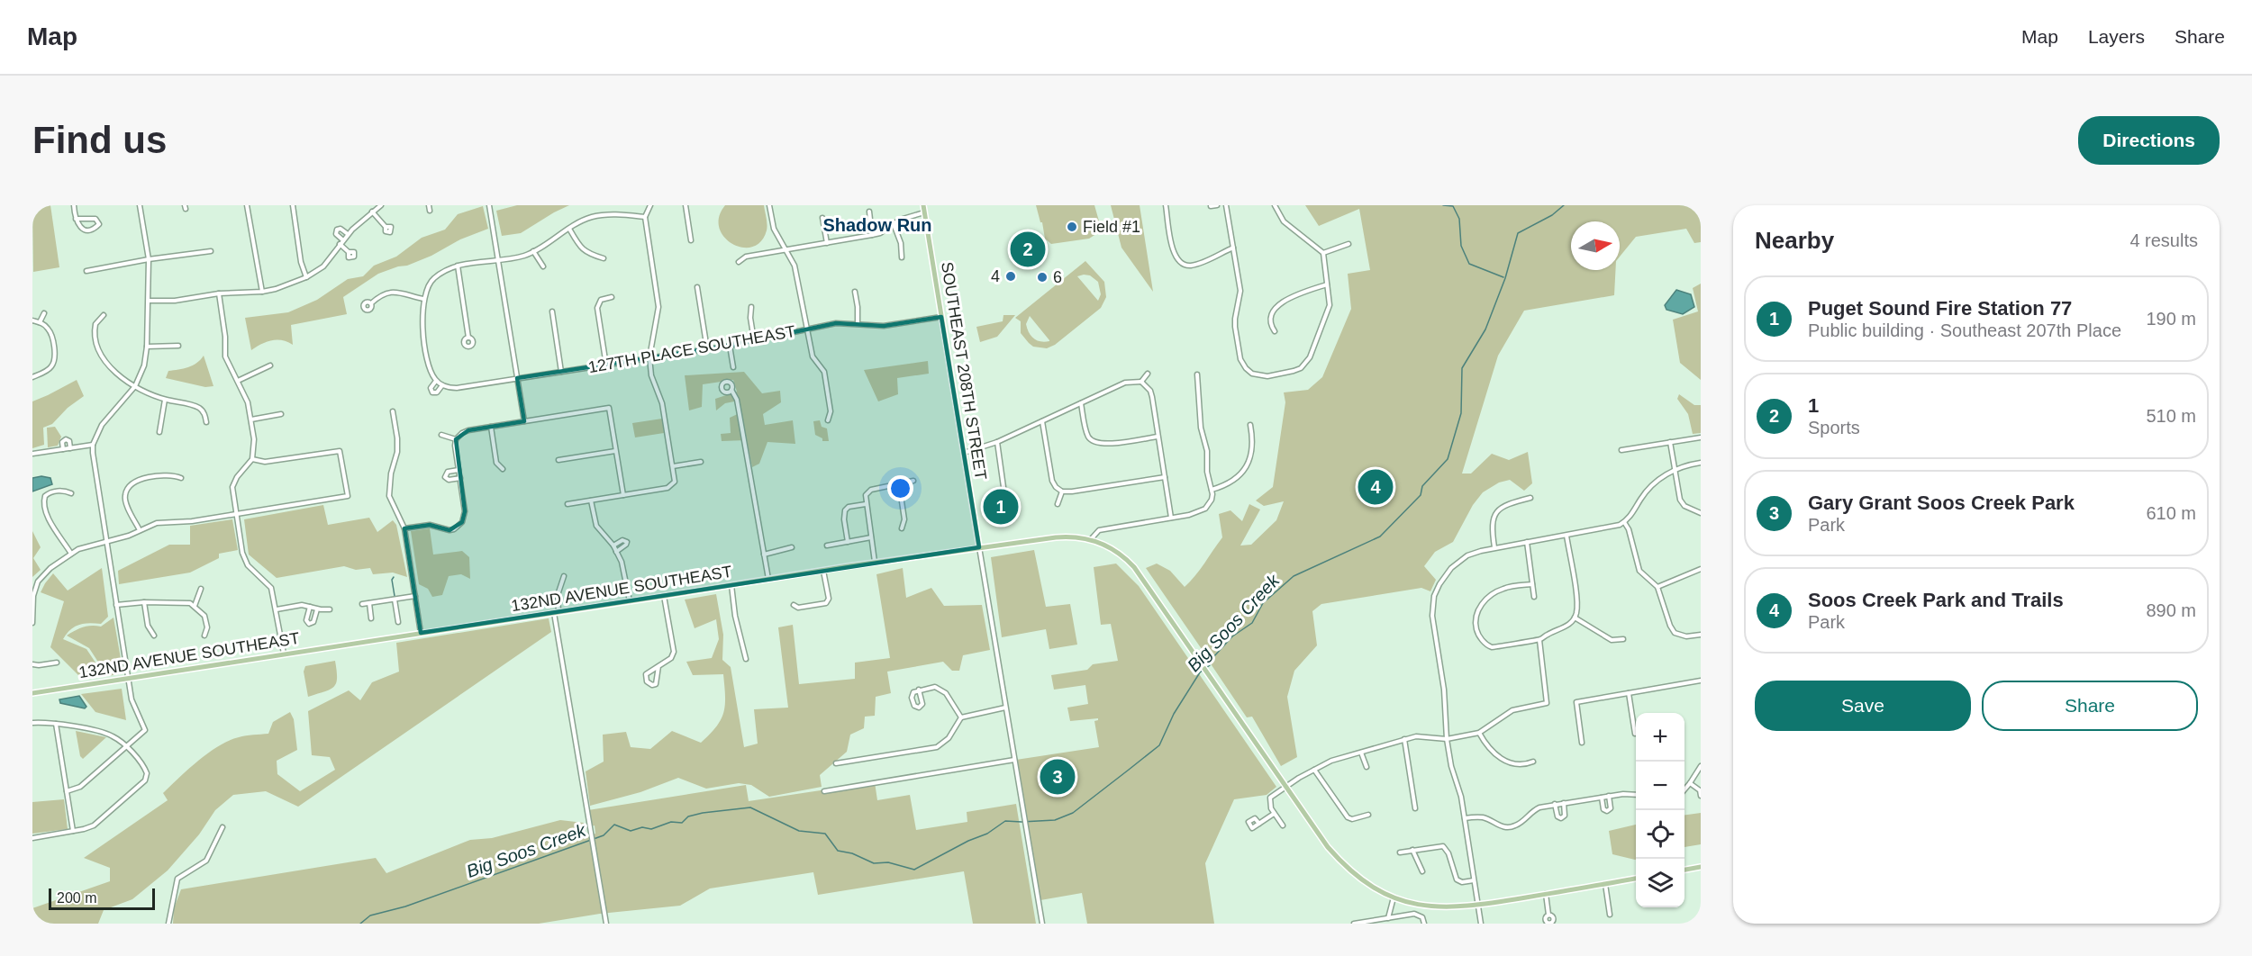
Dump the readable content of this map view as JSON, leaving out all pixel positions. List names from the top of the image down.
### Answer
{
  "streets": {
    "main road": ["SOUTHEAST 208TH STREET", "132ND AVENUE SOUTHEAST"],
    "street": ["127TH PLACE SOUTHEAST"]
  },
  "crossings": [
    ["127TH PLACE SOUTHEAST", "SOUTHEAST 208TH STREET"],
    ["SOUTHEAST 208TH STREET", "132ND AVENUE SOUTHEAST"]
  ],
  "districts": ["Shadow Run"],
  "water": ["Big Soos Creek"],
  "places": ["Field #1", "4", "6"],
  "scale_bar": "200 m",
  "north": "right",
  "page": {
    "header": "Map",
    "nav": ["Map", "Layers", "Share"],
    "buttons": [
      "Directions",
      ["Save", "Share"]
    ],
    "title": "Find us",
    "heading": ["Nearby", "4 results"],
    "pins": [
      "2",
      "4",
      "1",
      "3"
    ],
    "list": [
      {
        "mark": "1",
        "name": "Puget Sound Fire Station 77",
        "note": "Public building · Southeast 207th Place",
        "value": "190 m"
      },
      {
        "mark": "2",
        "name": "1",
        "note": "Sports",
        "value": "510 m"
      },
      {
        "mark": "3",
        "name": "Gary Grant Soos Creek Park",
        "note": "Park",
        "value": "610 m"
      },
      {
        "mark": "4",
        "name": "Soos Creek Park and Trails",
        "note": "Park",
        "value": "890 m"
      }
    ],
    "map_buttons": ["+", "−"],
    "scale": "200 m"
  }
}
